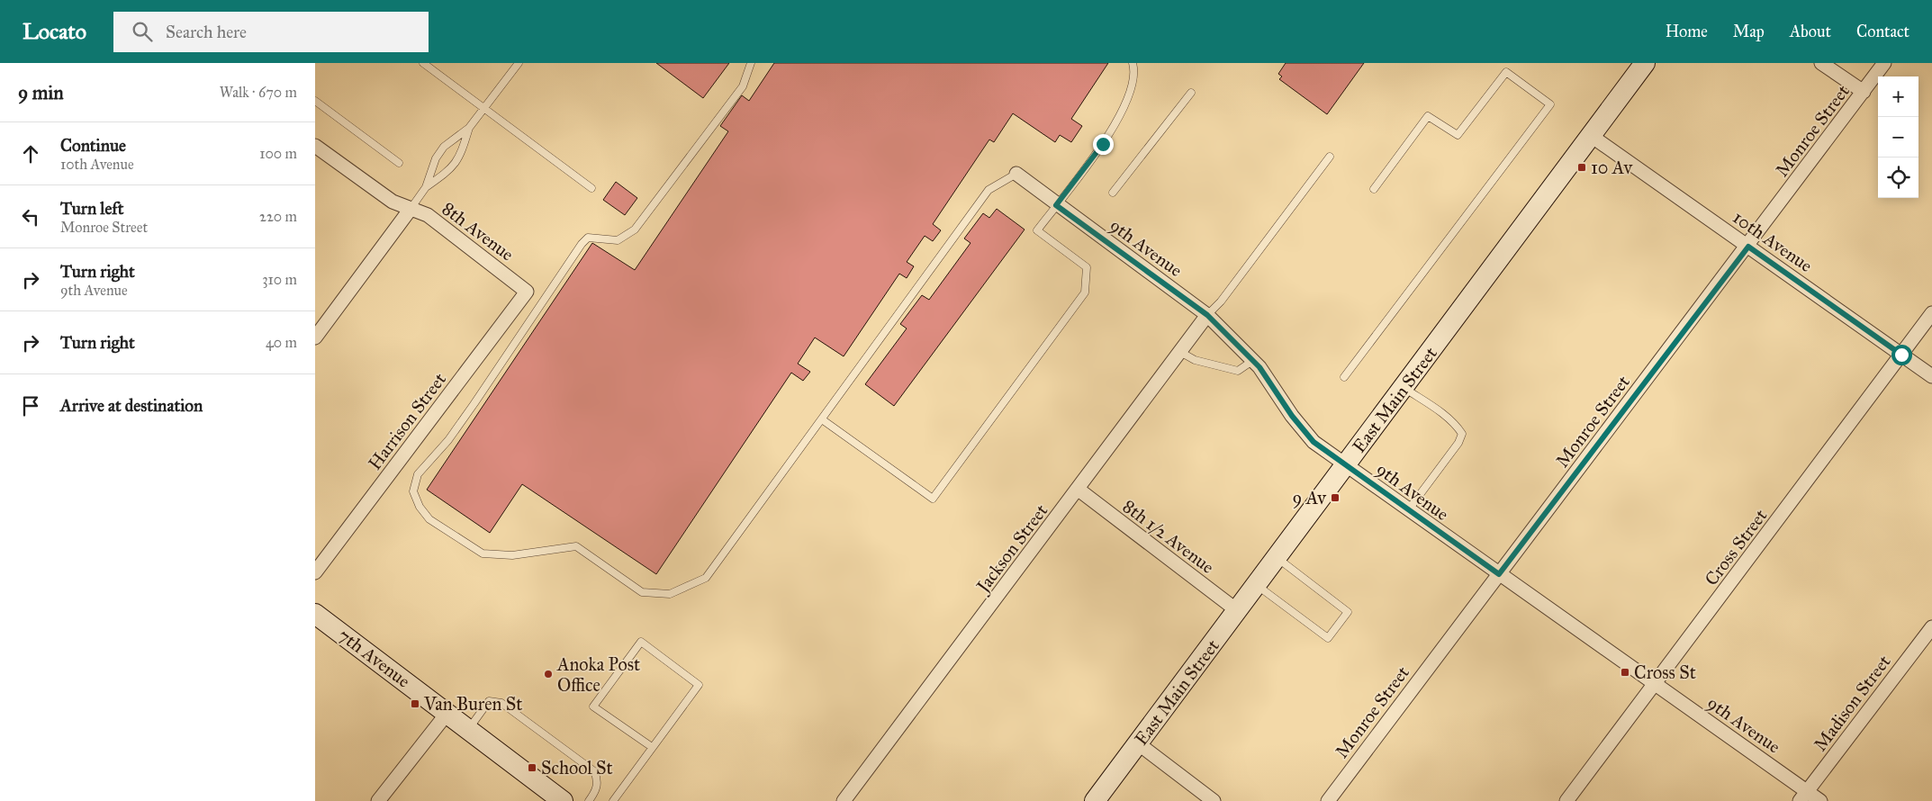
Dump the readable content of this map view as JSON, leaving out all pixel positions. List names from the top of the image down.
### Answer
{
  "streets": {
    "main road": ["East Main Street", "7th Avenue"],
    "street": [
      "Monroe Street",
      "8th Avenue",
      "10th Avenue",
      "9th Avenue",
      "Harrison Street",
      "8th 1/2 Avenue",
      "Cross Street",
      "Jackson Street",
      "Madison Street"
    ]
  },
  "crossings": [
    ["Monroe Street", "10th Avenue"],
    ["Monroe Street", "9th Avenue"],
    ["8th Avenue", "Harrison Street"],
    ["10th Avenue", "East Main Street"],
    ["10th Avenue", "Cross Street"],
    ["9th Avenue", "East Main Street"],
    ["9th Avenue", "Cross Street"],
    ["9th Avenue", "Jackson Street"],
    ["9th Avenue", "Madison Street"],
    ["East Main Street", "8th 1/2 Avenue"],
    ["8th 1/2 Avenue", "Jackson Street"]
  ],
  "places": {
    "transit": [
      "10 Av",
      "9 Av",
      "Cross St",
      "Van Buren St",
      "School St"
    ],
    "other": ["Anoka Post Office"]
  },
  "page": {
    "header": "Locato",
    "search": "Search here",
    "nav": [
      "Home",
      "Map",
      "About",
      "Contact"
    ],
    "heading": ["9 min", "Walk · 670 m"],
    "map_buttons": ["+", "−"],
    "list": [
      ["Continue", "10th Avenue", "100 m"],
      ["Turn left", "Monroe Street", "220 m"],
      ["Turn right", "9th Avenue", "310 m"],
      ["Turn right", "40 m"],
      "Arrive at destination"
    ]
  }
}
